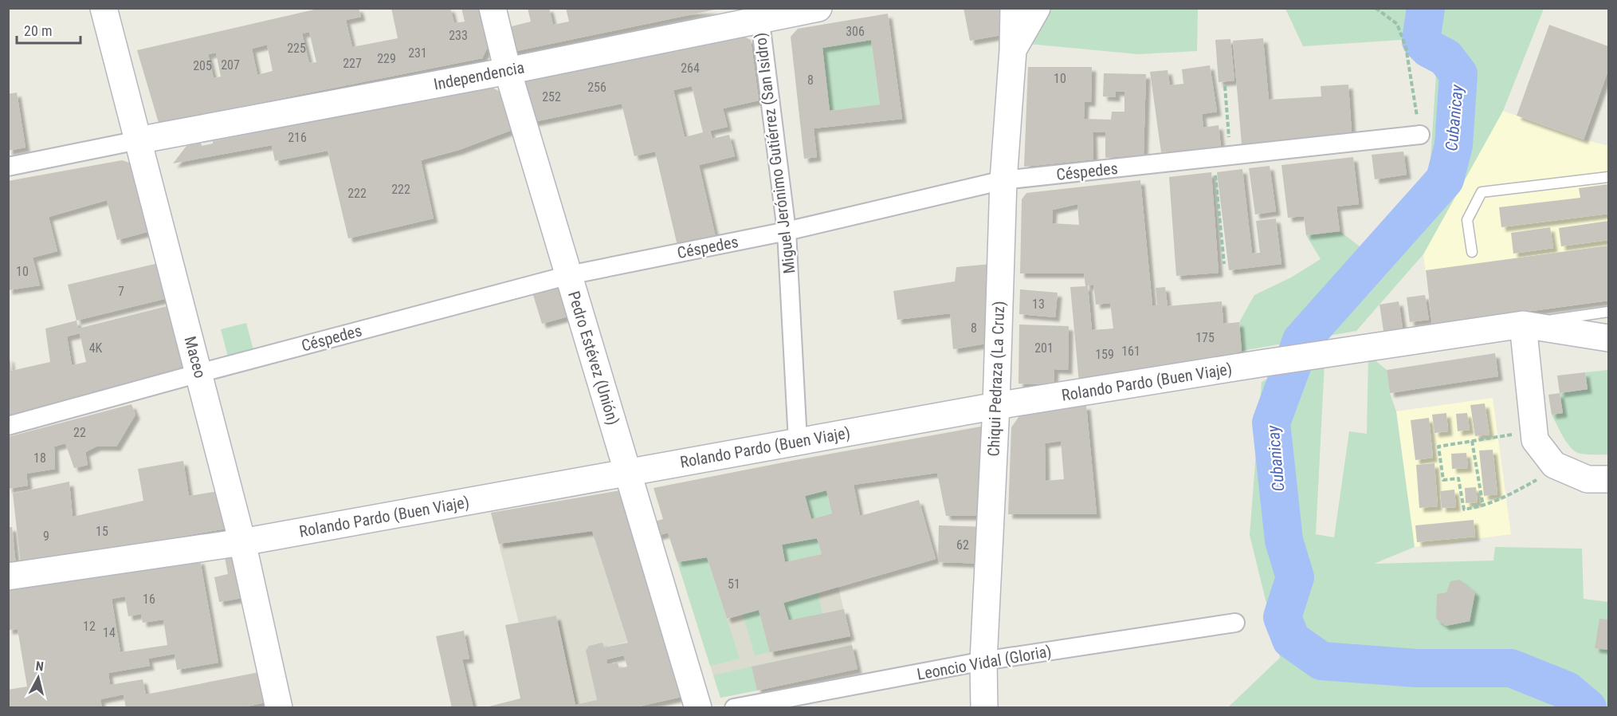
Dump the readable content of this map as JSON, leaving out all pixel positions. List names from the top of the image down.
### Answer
{
  "streets": {
    "main road": [
      "Independencia",
      "Maceo",
      "Pedro Estévez (Unión)",
      "Chiqui Pedraza (La Cruz)",
      "Rolando Pardo (Buen Viaje)"
    ],
    "street": ["Miguel Jerónimo Gutiérrez (San Isidro)", "Céspedes", "Leoncio Vidal (Gloria)"]
  },
  "crossings": [
    ["Independencia", "Miguel Jerónimo Gutiérrez (San Isidro)"],
    ["Independencia", "Maceo"],
    ["Independencia", "Pedro Estévez (Unión)"],
    ["Miguel Jerónimo Gutiérrez (San Isidro)", "Céspedes"],
    ["Miguel Jerónimo Gutiérrez (San Isidro)", "Rolando Pardo (Buen Viaje)"],
    ["Céspedes", "Maceo"],
    ["Céspedes", "Pedro Estévez (Unión)"],
    ["Céspedes", "Chiqui Pedraza (La Cruz)"],
    ["Maceo", "Rolando Pardo (Buen Viaje)"],
    ["Pedro Estévez (Unión)", "Rolando Pardo (Buen Viaje)"],
    ["Chiqui Pedraza (La Cruz)", "Rolando Pardo (Buen Viaje)"],
    ["Chiqui Pedraza (La Cruz)", "Leoncio Vidal (Gloria)"]
  ],
  "water": ["Cubanicay"],
  "house_numbers": [
    "306",
    "233",
    "225",
    "231",
    "229",
    "227",
    "207",
    "205",
    "264",
    "10",
    "8",
    "256",
    "252",
    "216",
    "222",
    "222",
    "10",
    "7",
    "13",
    "8",
    "175",
    "4K",
    "201",
    "161",
    "159",
    "22",
    "18",
    "15",
    "9",
    "62",
    "51",
    "16",
    "12",
    "14"
  ],
  "scale_bar": "20 m",
  "north": "top"
}
